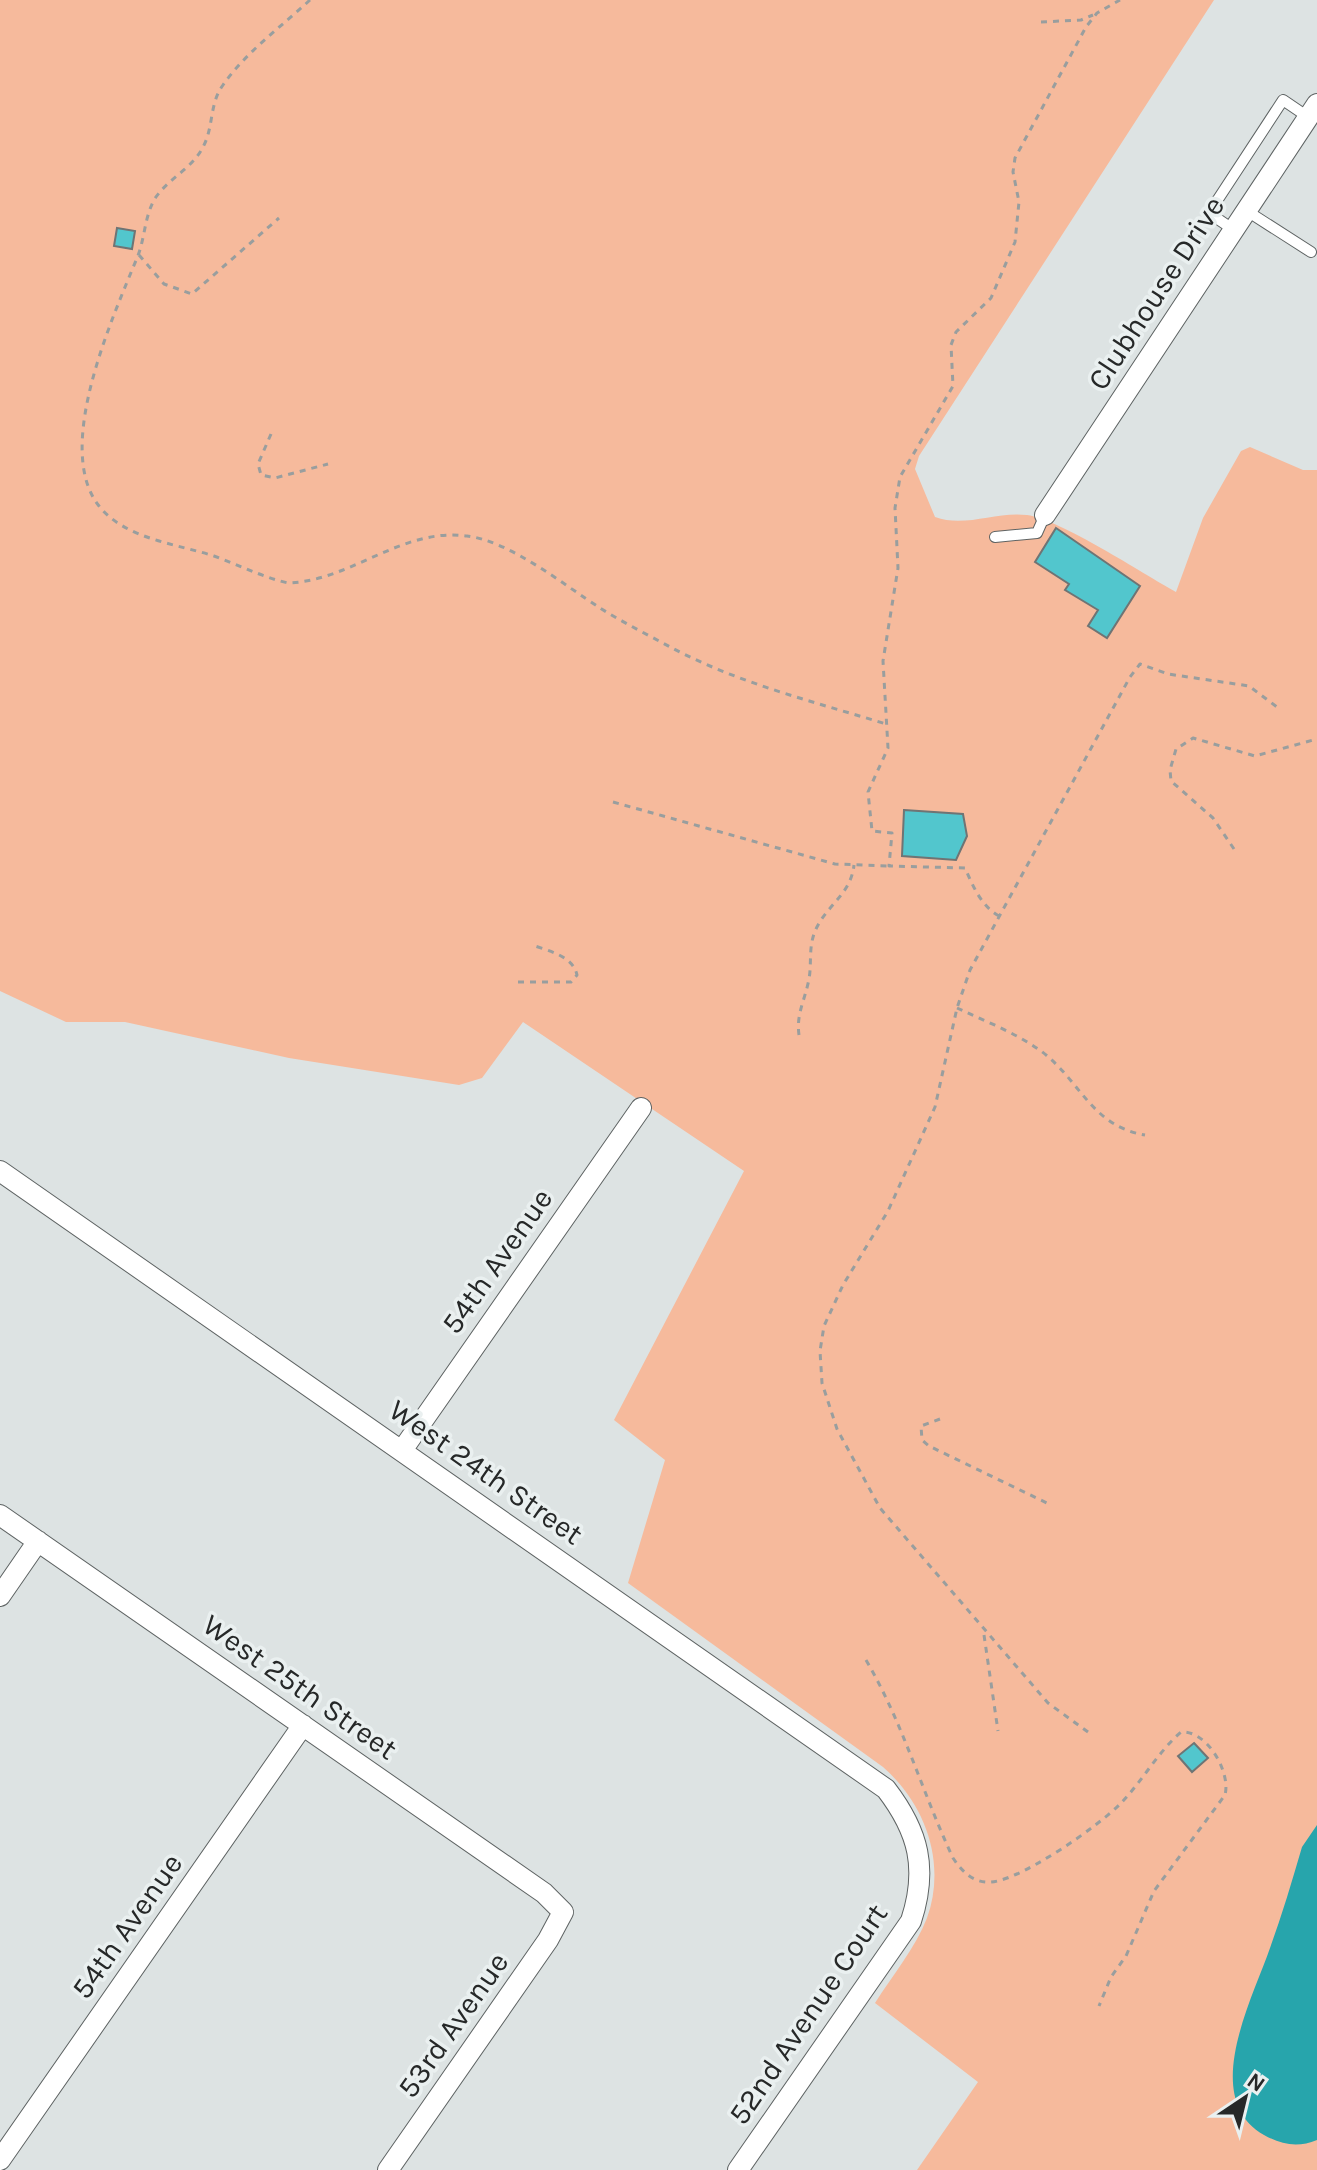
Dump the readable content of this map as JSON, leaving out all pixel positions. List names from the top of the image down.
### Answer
{
  "streets": {
    "street": [
      "Clubhouse Drive",
      "54th Avenue",
      "West 24th Street",
      "West 25th Street",
      "52nd Avenue Court",
      "53rd Avenue"
    ]
  },
  "crossings": [
    ["54th Avenue", "West 24th Street"],
    ["54th Avenue", "West 25th Street"],
    ["West 24th Street", "52nd Avenue Court"],
    ["West 25th Street", "53rd Avenue"]
  ],
  "north": "top right"
}
